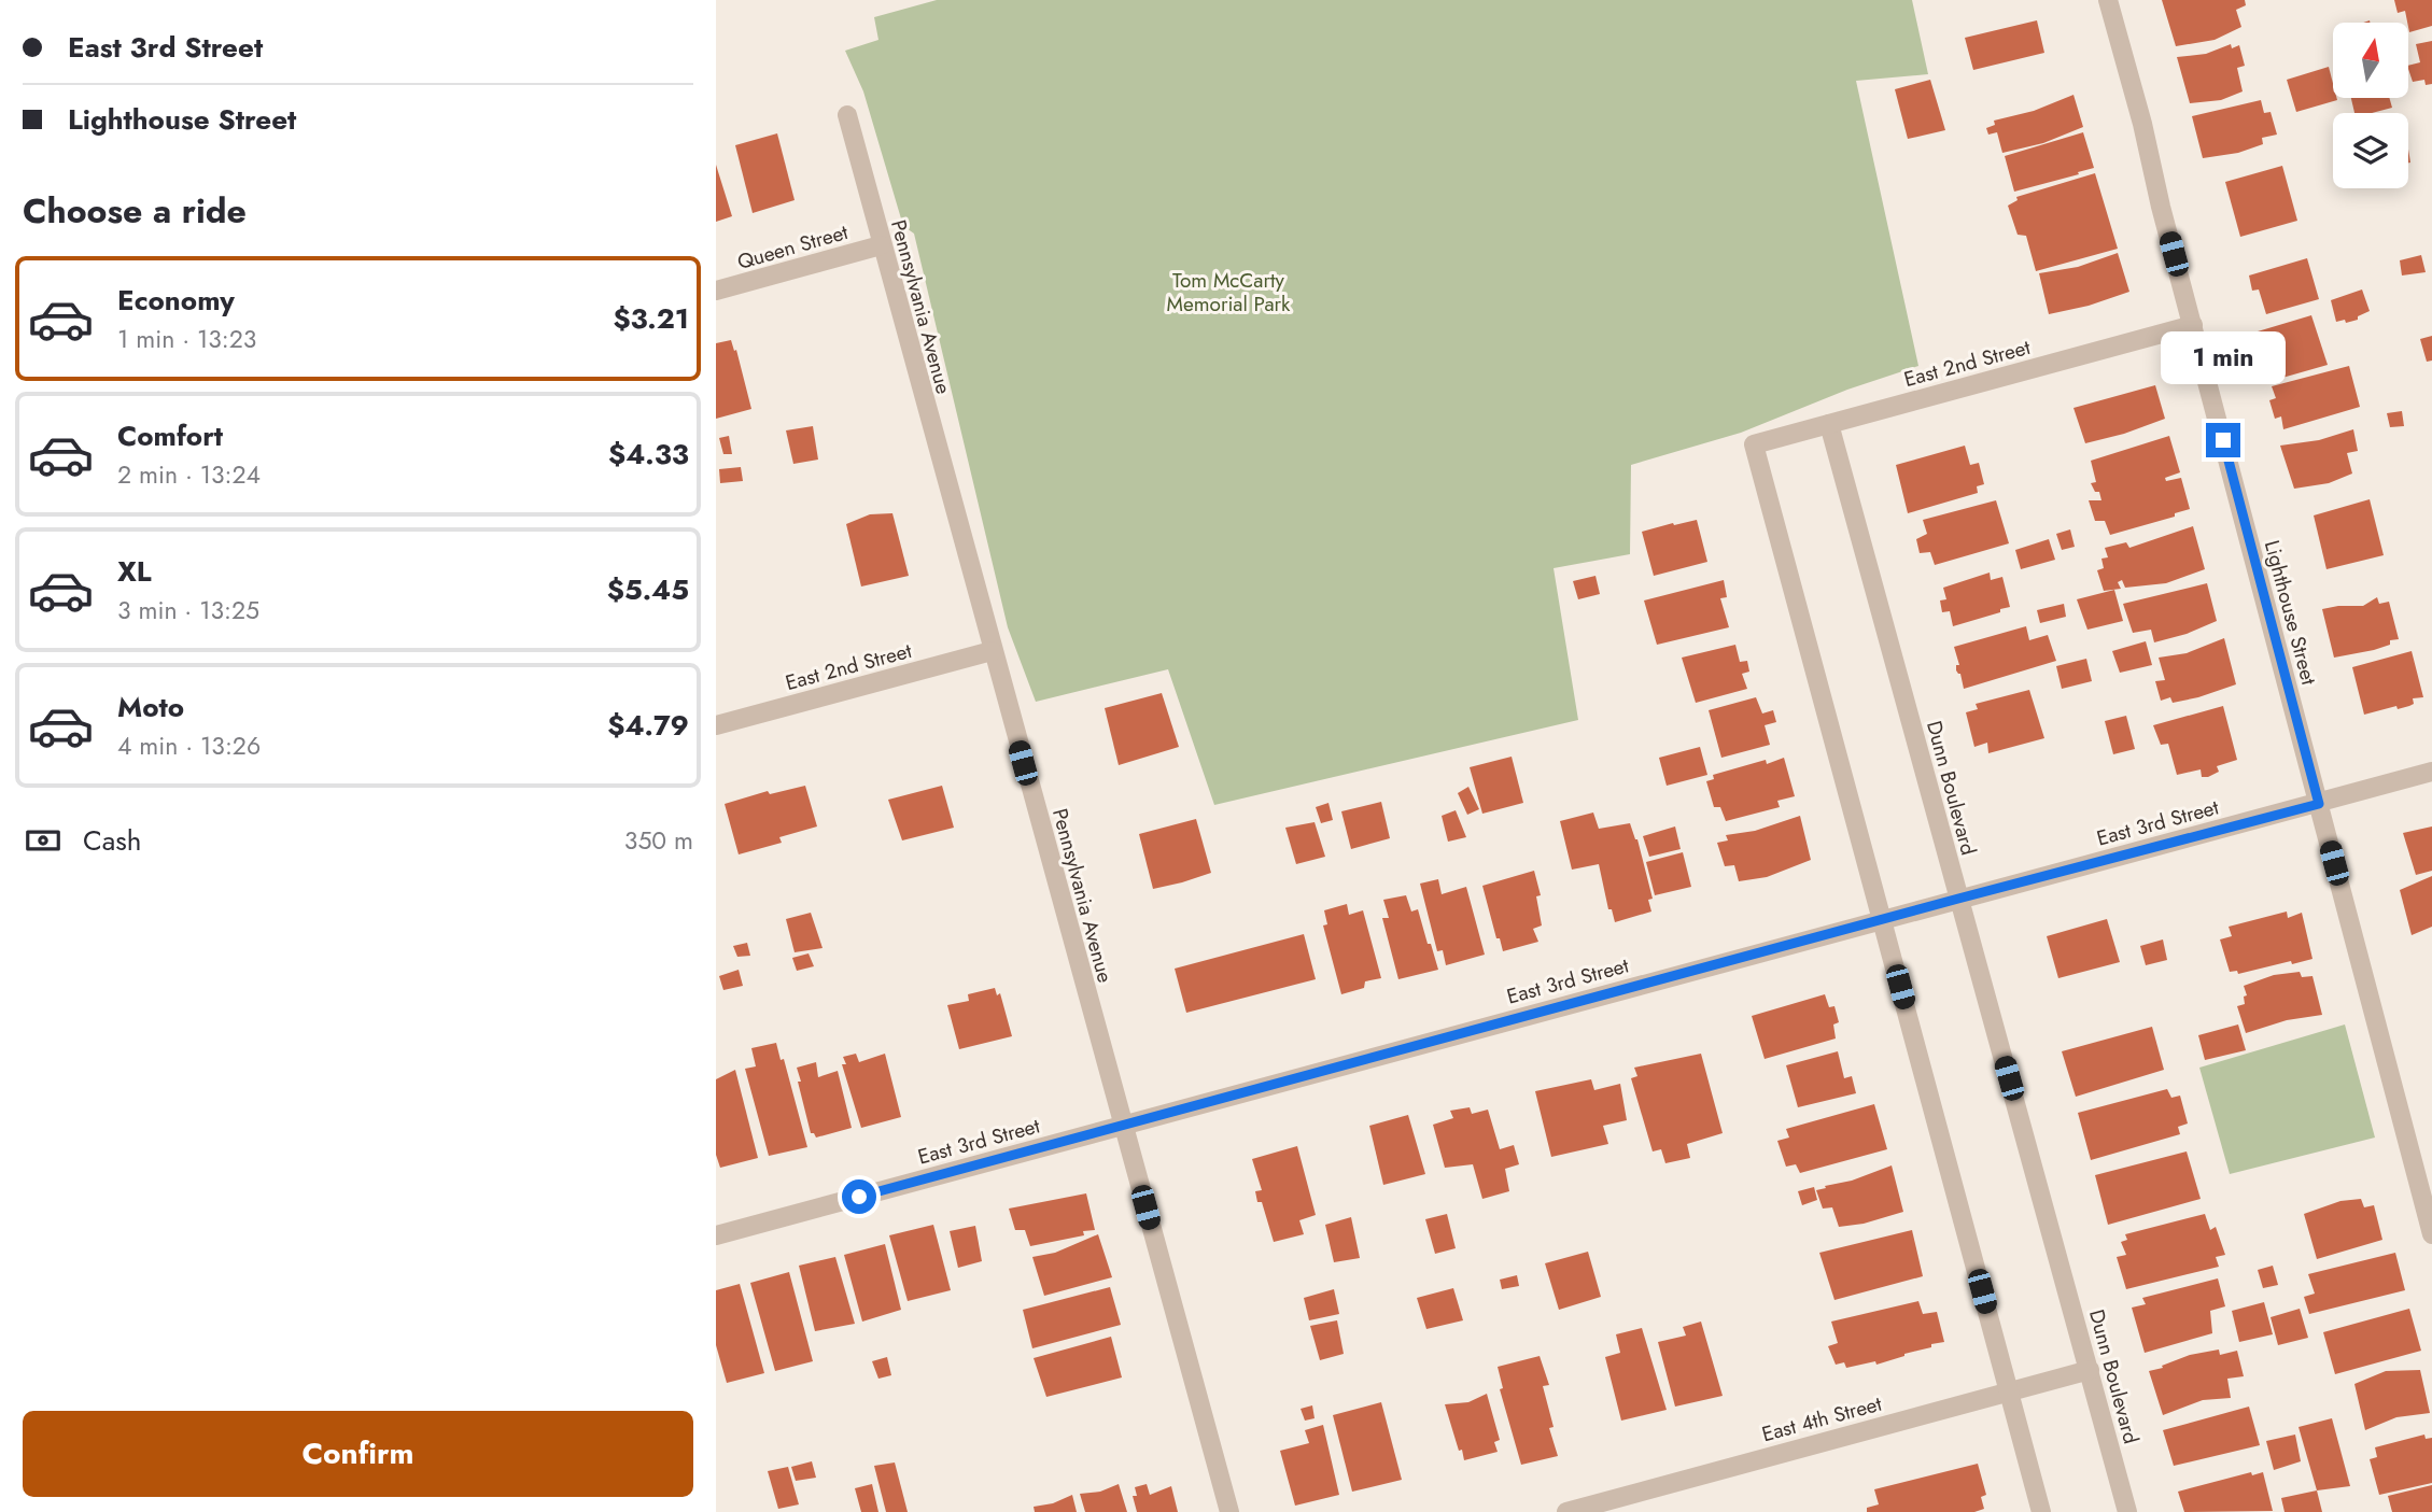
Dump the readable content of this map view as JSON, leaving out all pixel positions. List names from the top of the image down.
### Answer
{
  "streets": {
    "street": [
      "Queen Street",
      "Pennsylvania Avenue",
      "East 2nd Street",
      "Lighthouse Street",
      "Dunn Boulevard",
      "East 3rd Street",
      "East 4th Street"
    ]
  },
  "crossings": [
    ["Queen Street", "Pennsylvania Avenue"],
    ["Pennsylvania Avenue", "East 2nd Street"],
    ["Pennsylvania Avenue", "East 3rd Street"],
    ["East 2nd Street", "Lighthouse Street"],
    ["East 2nd Street", "Dunn Boulevard"],
    ["East 2nd Street", "East 3rd Street"],
    ["Lighthouse Street", "East 3rd Street"],
    ["Dunn Boulevard", "East 3rd Street"],
    ["Dunn Boulevard", "East 4th Street"]
  ],
  "parks": ["Tom McCarty Memorial Park"],
  "north": "top",
  "page": {
    "banner": ["East 3rd Street", "Lighthouse Street"],
    "heading": "Choose a ride",
    "list": [
      {
        "name": "Economy",
        "note": "1 min · 13:23",
        "value": "$3.21"
      },
      {
        "name": "Comfort",
        "note": "2 min · 13:24",
        "value": "$4.33"
      },
      {
        "name": "XL",
        "note": "3 min · 13:25",
        "value": "$5.45"
      },
      {
        "name": "Moto",
        "note": "4 min · 13:26",
        "value": "$4.79"
      }
    ],
    "bubble": "1 min",
    "pay": ["Cash", "350 m"],
    "buttons": "Confirm"
  }
}
